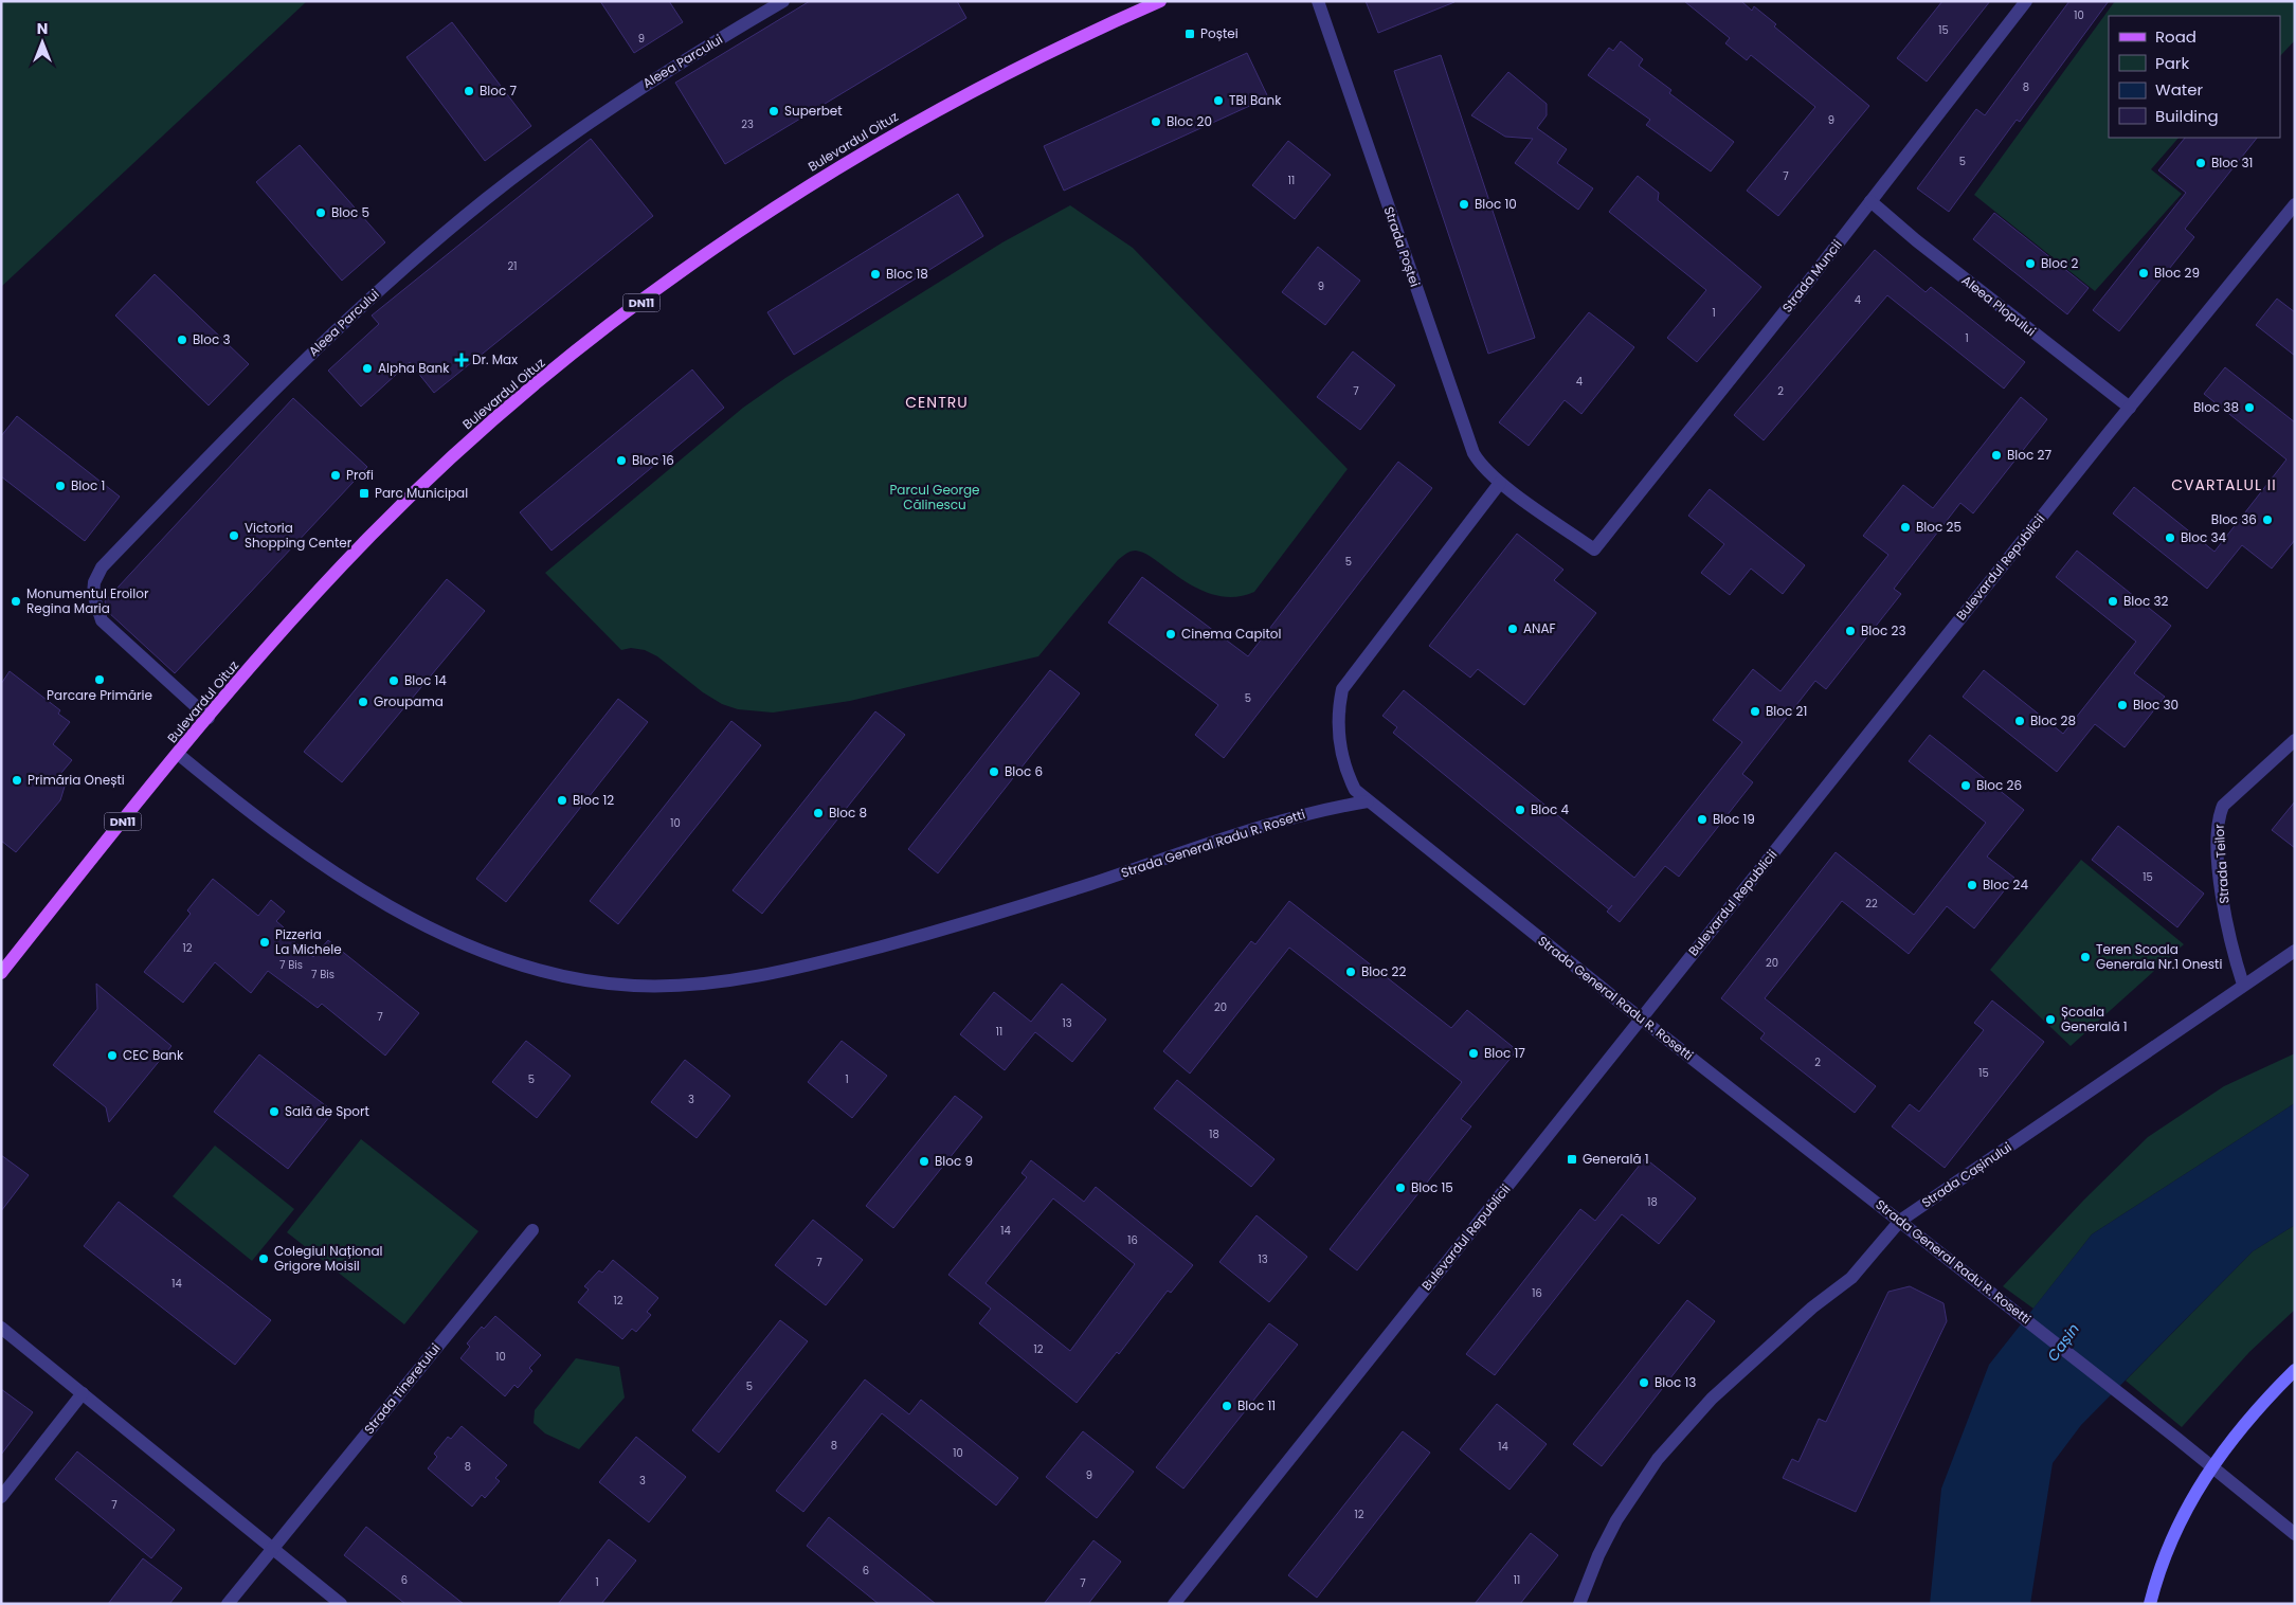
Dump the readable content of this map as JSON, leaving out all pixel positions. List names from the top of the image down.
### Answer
{
  "streets": {
    "main road": ["Bulevardul Oituz", "DN11"],
    "street": [
      "Aleea Parcului",
      "Strada Poștei",
      "Strada Muncii",
      "Aleea Plopului",
      "Bulevardul Republicii",
      "Strada General Radu R. Rosetti",
      "Strada Teilor",
      "Strada Cașinului",
      "Strada Tineretului"
    ]
  },
  "crossings": [
    ["Aleea Parcului", "Bulevardul Oituz"],
    ["Bulevardul Oituz", "Strada General Radu R. Rosetti"],
    ["Strada Poștei", "Strada Muncii"],
    ["Strada Muncii", "Aleea Plopului"],
    ["Aleea Plopului", "Bulevardul Republicii"],
    ["Bulevardul Republicii", "Strada General Radu R. Rosetti"],
    ["Strada General Radu R. Rosetti", "Strada Cașinului"],
    ["Strada Teilor", "Strada Cașinului"]
  ],
  "districts": ["CENTRU", "CVARTALUL II"],
  "water": ["Cașin"],
  "parks": ["Parcul George Călinescu"],
  "places": {
    "transit": ["Poștei", "Parc Municipal", "Generală 1"],
    "other": [
      "Bloc 7",
      "TBI Bank",
      "Superbet",
      "Bloc 20",
      "Bloc 31",
      "Bloc 10",
      "Bloc 5",
      "Bloc 2",
      "Bloc 29",
      "Bloc 18",
      "Bloc 3",
      "Alpha Bank",
      "Bloc 38",
      "Bloc 27",
      "Bloc 16",
      "Profi",
      "Bloc 1",
      "Bloc 36",
      "Bloc 25",
      "Victoria Shopping Center",
      "Bloc 34",
      "Monumentul Eroilor Regina Maria",
      "Bloc 32",
      "ANAF",
      "Bloc 23",
      "Cinema Capitol",
      "Parcare Primărie",
      "Bloc 14",
      "Groupama",
      "Bloc 30",
      "Bloc 21",
      "Bloc 28",
      "Bloc 6",
      "Primăria Onești",
      "Bloc 26",
      "Bloc 12",
      "Bloc 4",
      "Bloc 8",
      "Bloc 19",
      "Bloc 24",
      "Pizzeria La Michele",
      "Teren Scoala Generala Nr.1 Onesti",
      "Bloc 22",
      "Școala Generală 1",
      "Bloc 17",
      "CEC Bank",
      "Sală de Sport",
      "Bloc 9",
      "Bloc 15",
      "Colegiul Național Grigore Moisil",
      "Bloc 13",
      "Bloc 11"
    ],
    "health": ["Dr. Max"]
  },
  "house_numbers": [
    "10",
    "15",
    "9",
    "8",
    "9",
    "23",
    "5",
    "7",
    "11",
    "21",
    "9",
    "4",
    "1",
    "1",
    "4",
    "7",
    "2",
    "5",
    "5",
    "10",
    "15",
    "22",
    "12",
    "20",
    "7 Bis",
    "7 Bis",
    "20",
    "7",
    "13",
    "11",
    "2",
    "15",
    "5",
    "1",
    "3",
    "18",
    "18",
    "14",
    "16",
    "13",
    "7",
    "14",
    "16",
    "12",
    "12",
    "10",
    "5",
    "8",
    "14",
    "10",
    "8",
    "9",
    "3",
    "7",
    "12",
    "6",
    "6",
    "11",
    "1",
    "7"
  ],
  "legend": [
    "Road",
    "Park",
    "Water",
    "Building"
  ],
  "north": "top"
}
